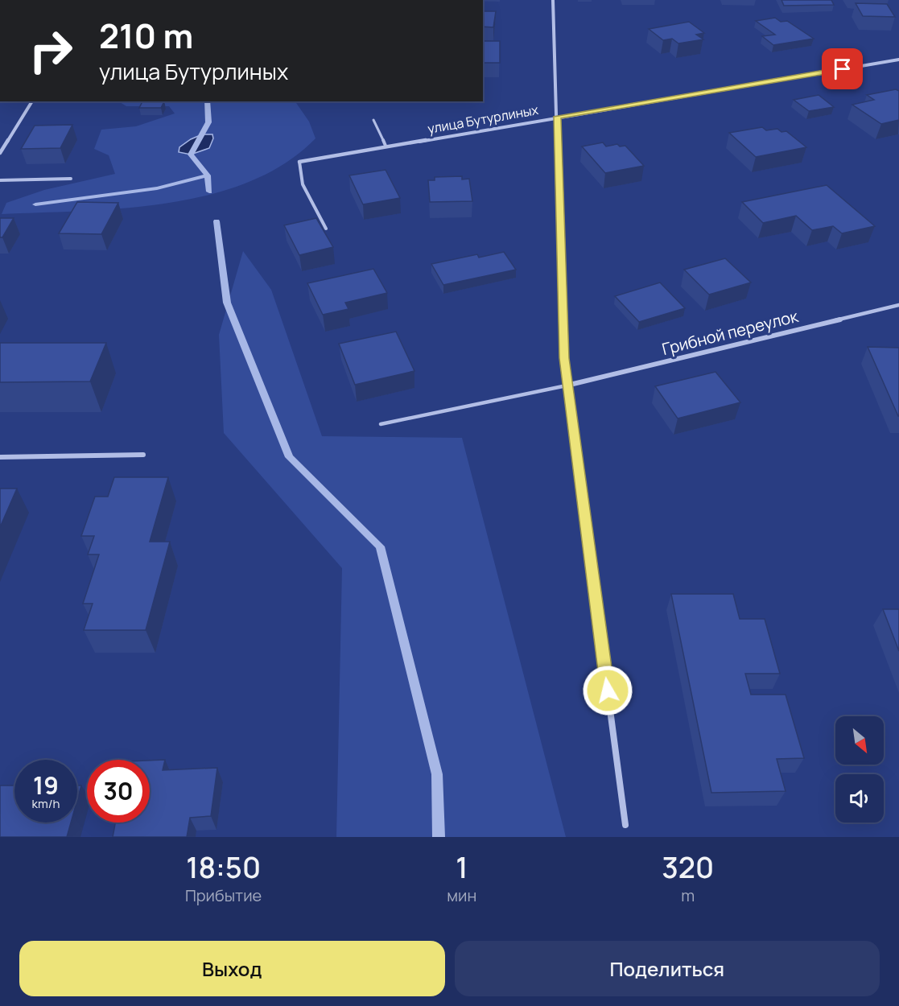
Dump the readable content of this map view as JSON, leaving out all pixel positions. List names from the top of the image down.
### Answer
{
  "streets": {
    "street": ["улица Бутурлиных", "Грибной переулок"]
  },
  "north": "bottom right",
  "page": {
    "turn": ["210 m", "улица Бутурлиных"],
    "speed": "19 km/h",
    "limit": "30",
    "eta": [
      "18:50",
      "Прибытие",
      "1",
      "мин",
      "320",
      "m"
    ],
    "buttons": ["Выход", "Поделиться"]
  }
}
